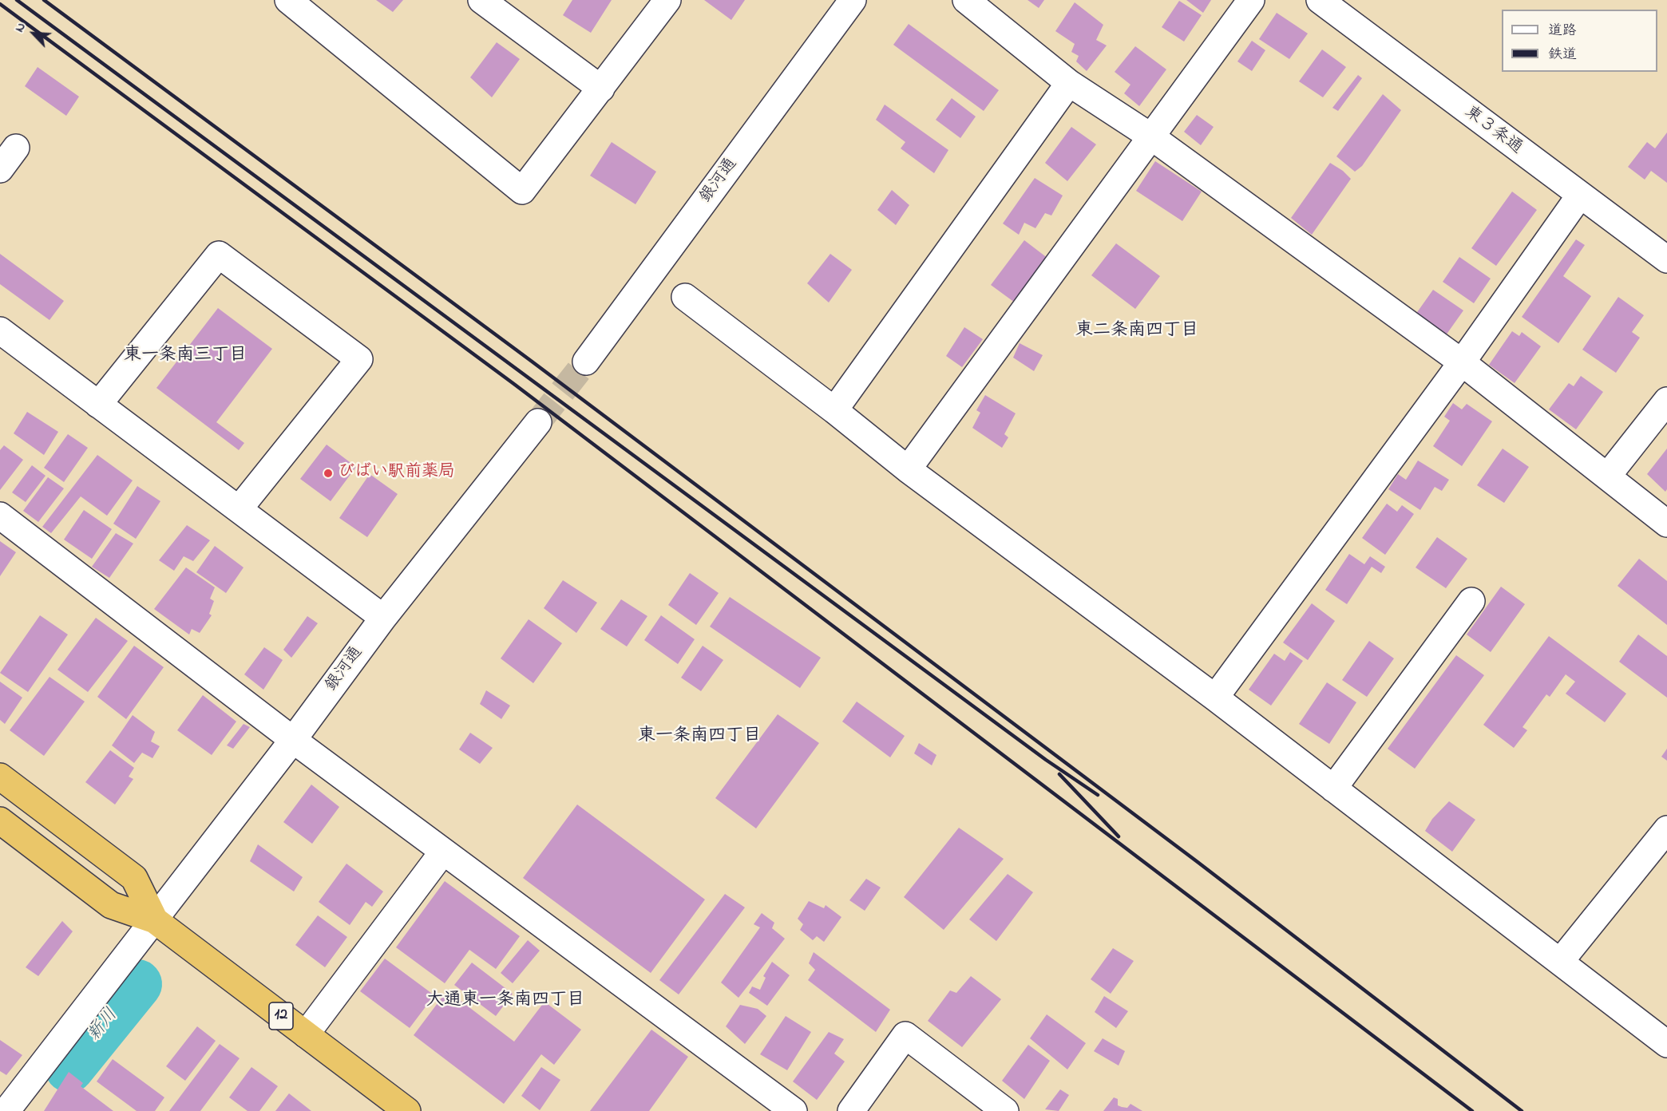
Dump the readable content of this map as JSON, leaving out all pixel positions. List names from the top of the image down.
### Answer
{
  "streets": {
    "highway": ["12"],
    "street": ["東３条通", "銀河通"]
  },
  "crossings": [
    ["銀河通", "12"]
  ],
  "districts": [
    "東二条南四丁目",
    "東一条南三丁目",
    "東一条南四丁目",
    "大通東一条南四丁目"
  ],
  "water": ["新川"],
  "places": ["びばい駅前薬局"],
  "legend": ["道路", "鉄道"],
  "north": "top left"
}
